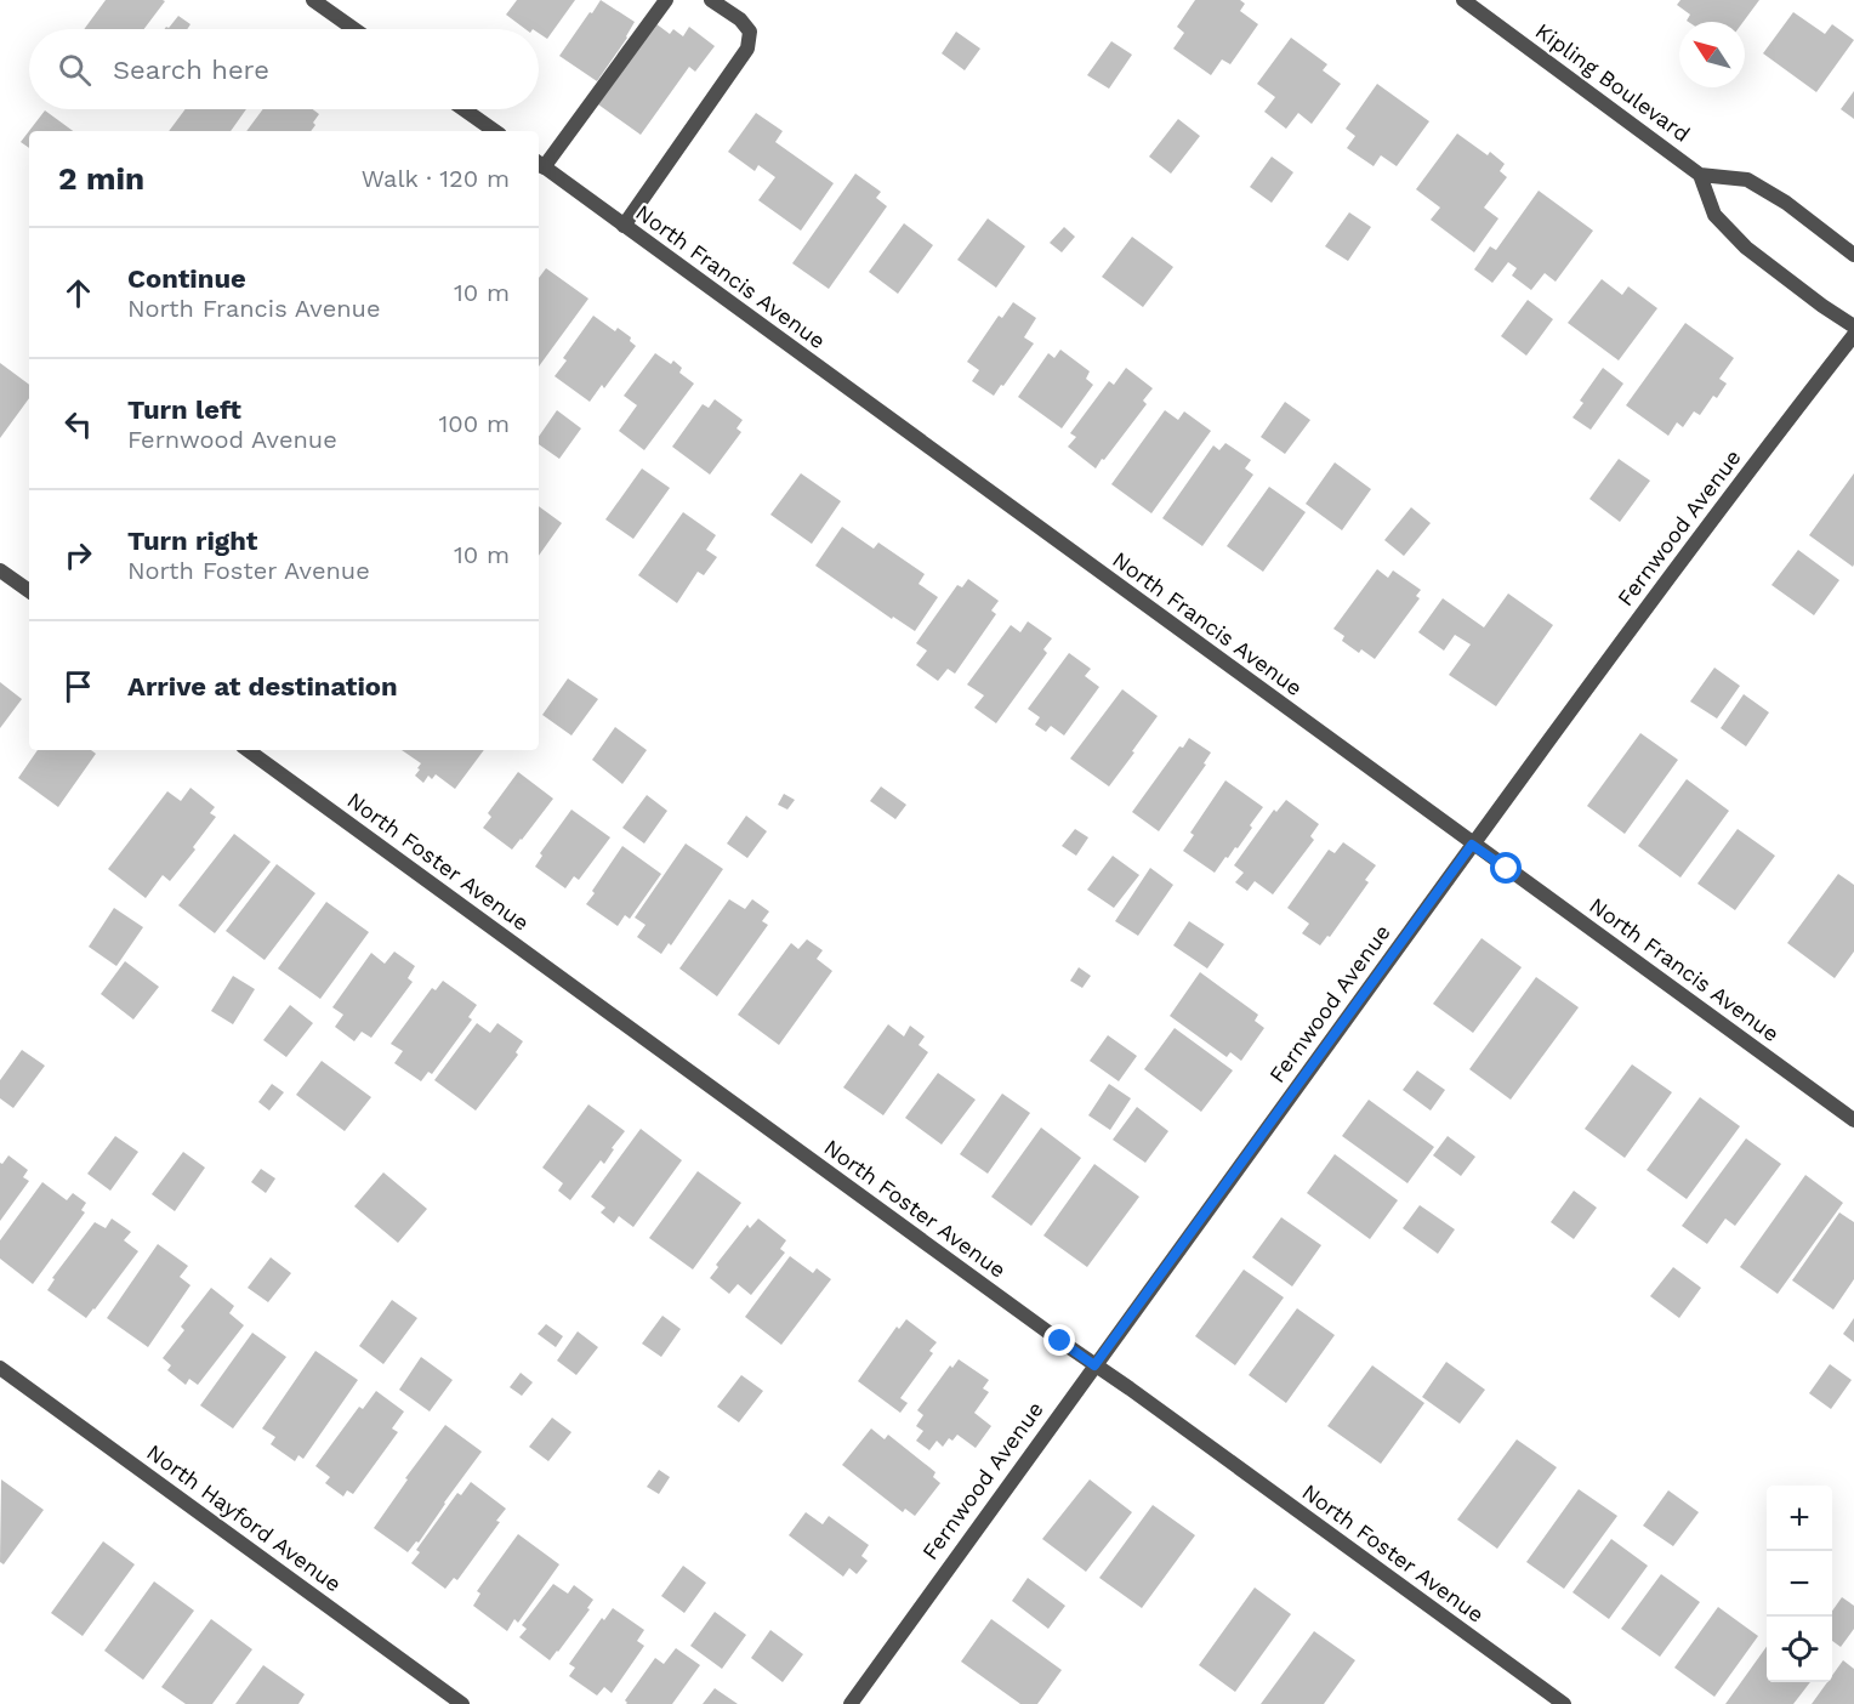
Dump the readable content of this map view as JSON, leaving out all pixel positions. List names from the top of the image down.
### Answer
{
  "streets": {
    "street": [
      "Kipling Boulevard",
      "North Francis Avenue",
      "Fernwood Avenue",
      "North Foster Avenue",
      "North Hayford Avenue"
    ]
  },
  "crossings": [
    ["North Francis Avenue", "Fernwood Avenue"],
    ["Fernwood Avenue", "North Foster Avenue"]
  ],
  "north": "top left",
  "page": {
    "search": "Search here",
    "heading": ["2 min", "Walk · 120 m"],
    "list": [
      ["Continue", "North Francis Avenue", "10 m"],
      ["Turn left", "Fernwood Avenue", "100 m"],
      ["Turn right", "North Foster Avenue", "10 m"],
      "Arrive at destination"
    ],
    "map_buttons": ["+", "−"]
  }
}
